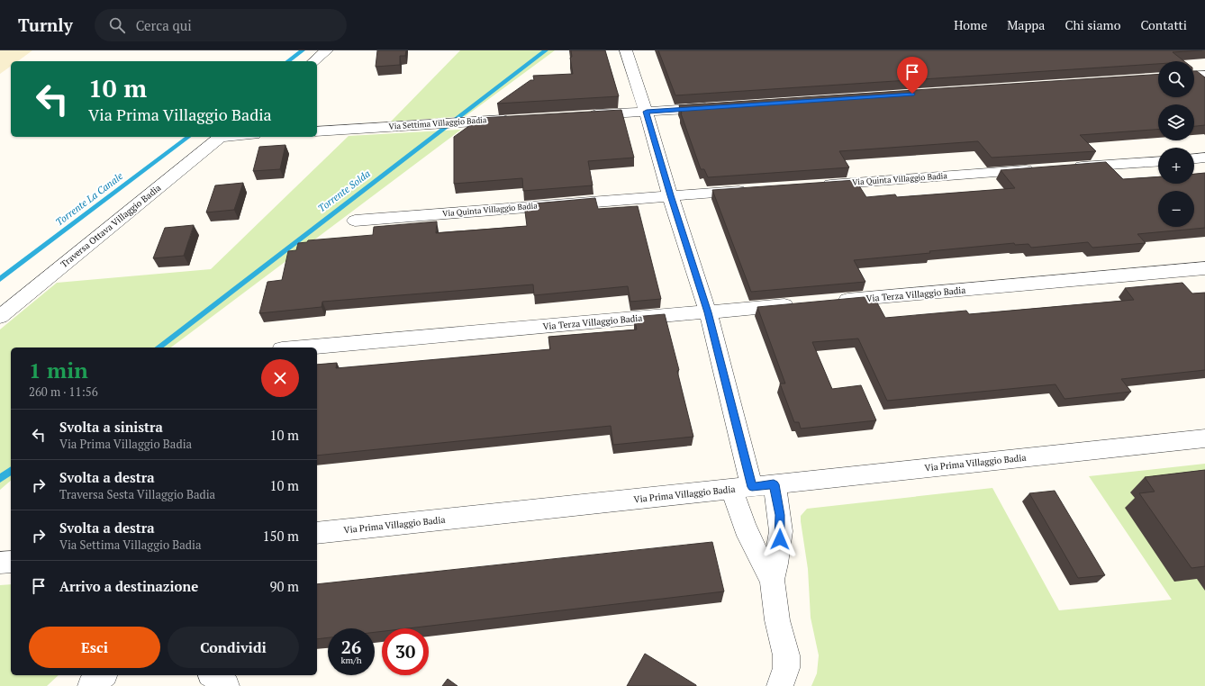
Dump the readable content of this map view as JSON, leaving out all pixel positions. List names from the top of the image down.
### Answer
{
  "streets": {
    "street": [
      "Via Settima Villaggio Badia",
      "Via Quinta Villaggio Badia",
      "Traversa Ottava Villaggio Badia",
      "Via Terza Villaggio Badia",
      "Via Prima Villaggio Badia"
    ]
  },
  "water": ["Torrente Solda", "Torrente La Canale"],
  "page": {
    "header": "Turnly",
    "search": "Cerca qui",
    "nav": [
      "Home",
      "Mappa",
      "Chi siamo",
      "Contatti"
    ],
    "map_buttons": ["+", "−"],
    "turn": ["10 m", "Via Prima Villaggio Badia"],
    "heading": ["1 min", "260 m · 11:56"],
    "list": [
      {
        "name": "Svolta a sinistra",
        "note": "Via Prima Villaggio Badia",
        "value": "10 m"
      },
      {
        "name": "Svolta a destra",
        "note": "Traversa Sesta Villaggio Badia",
        "value": "10 m"
      },
      {
        "name": "Svolta a destra",
        "note": "Via Settima Villaggio Badia",
        "value": "150 m"
      },
      {
        "name": "Arrivo a destinazione",
        "value": "90 m"
      }
    ],
    "buttons": ["Esci", "Condividi"],
    "speed": "26 km/h",
    "limit": "30"
  }
}
